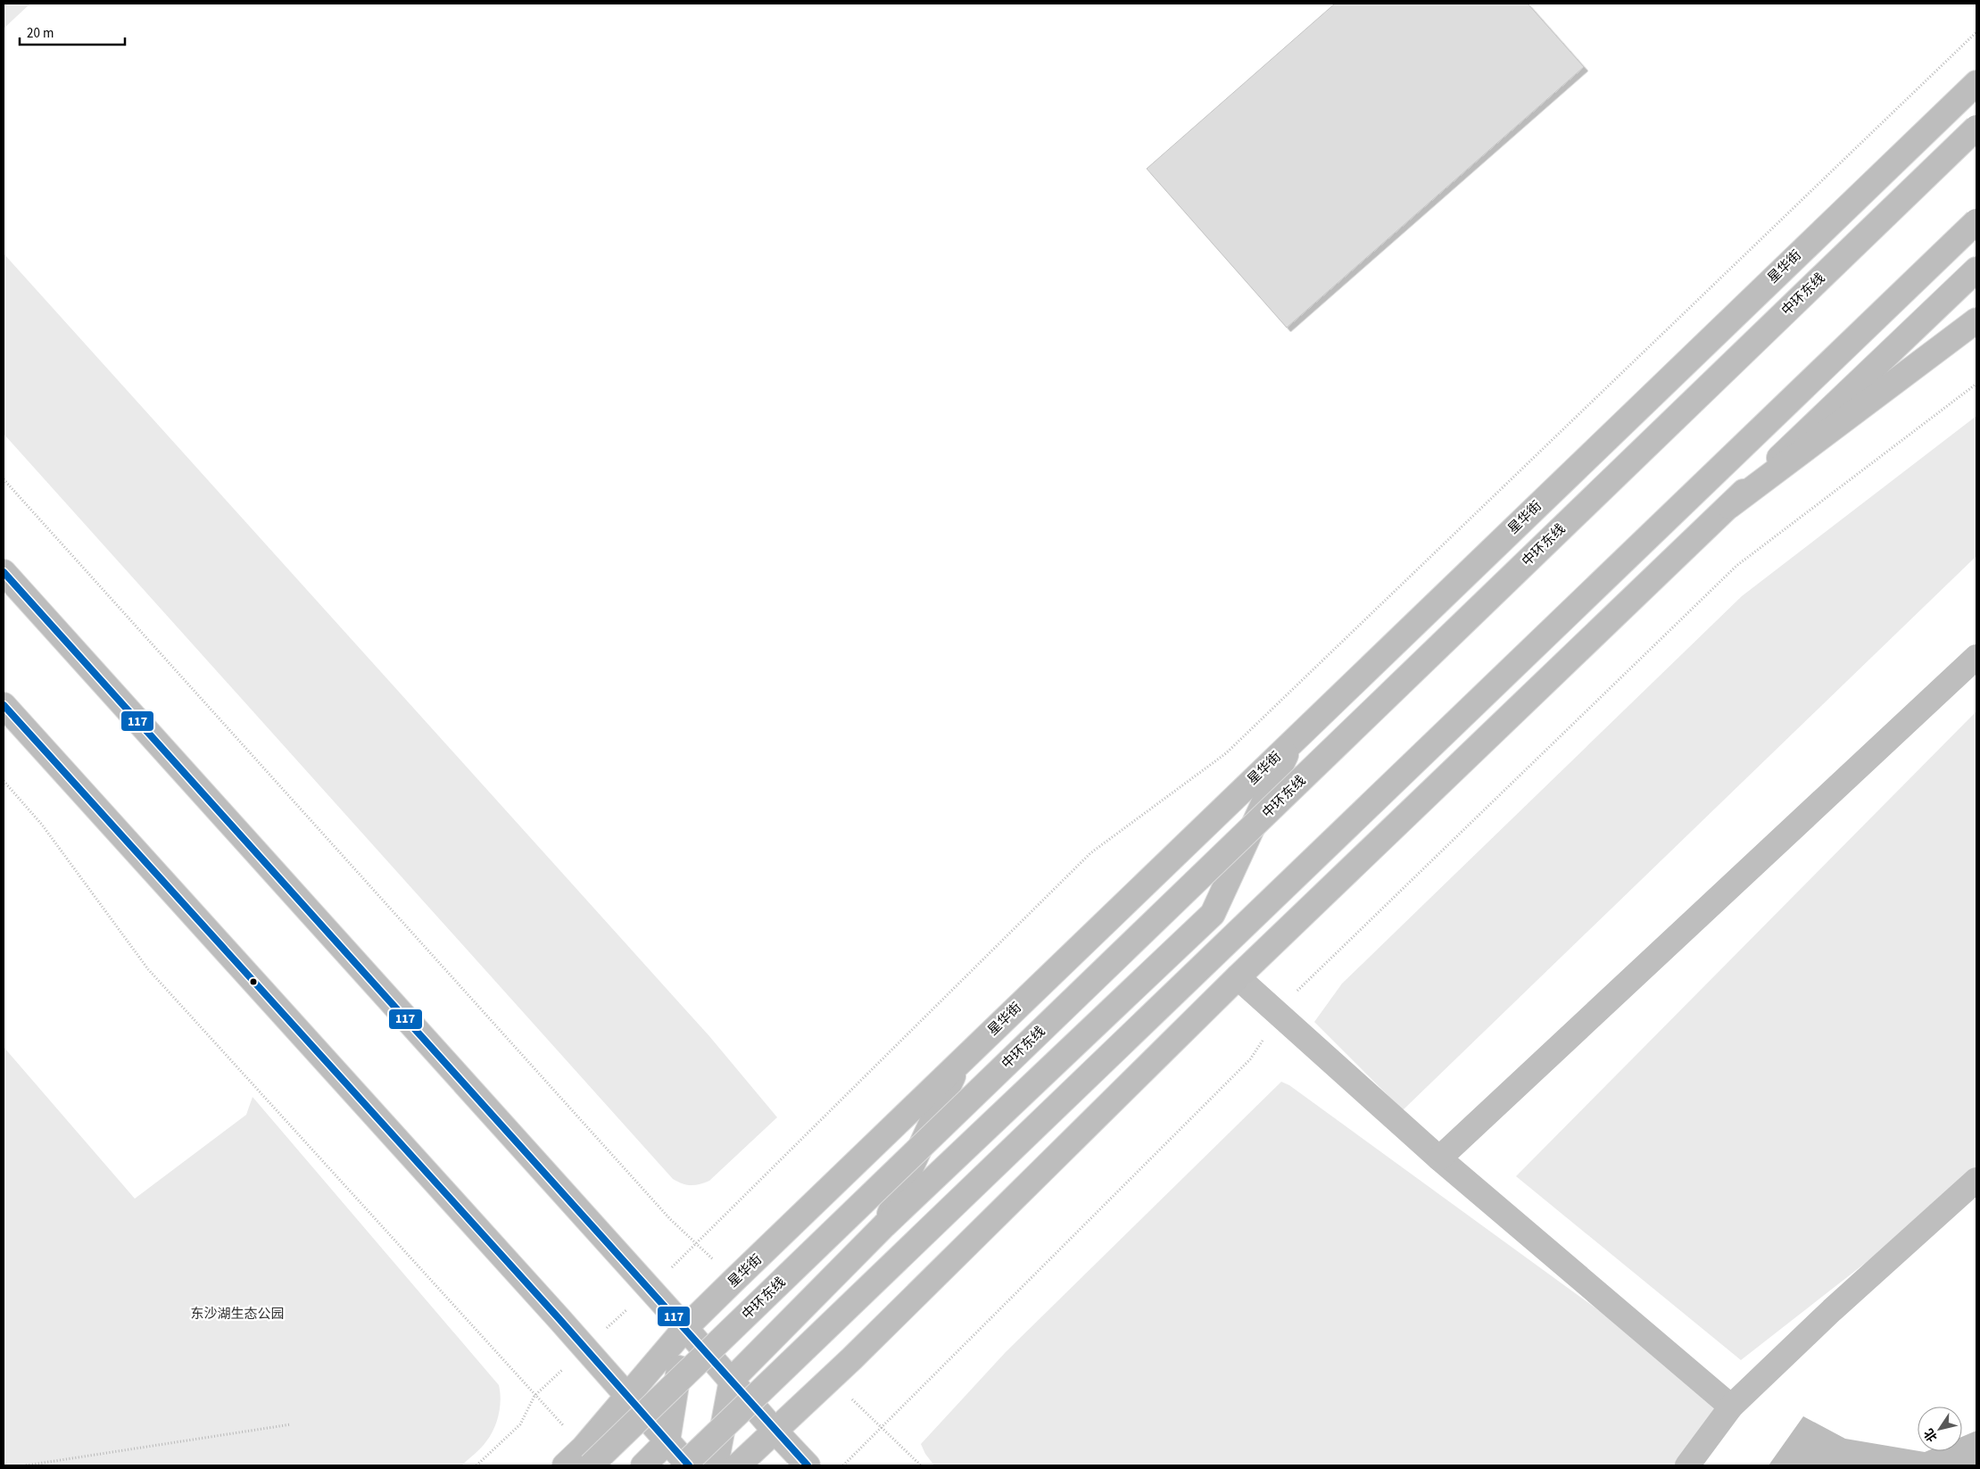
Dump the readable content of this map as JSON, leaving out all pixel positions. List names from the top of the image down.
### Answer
{
  "streets": {
    "main road": ["星华街", "中环东线"]
  },
  "crossings": [
    ["星华街", "中环东线"]
  ],
  "parks": ["东沙湖生态公园"],
  "lines": ["transit line 117"],
  "scale_bar": "20 m",
  "north": "bottom left"
}
